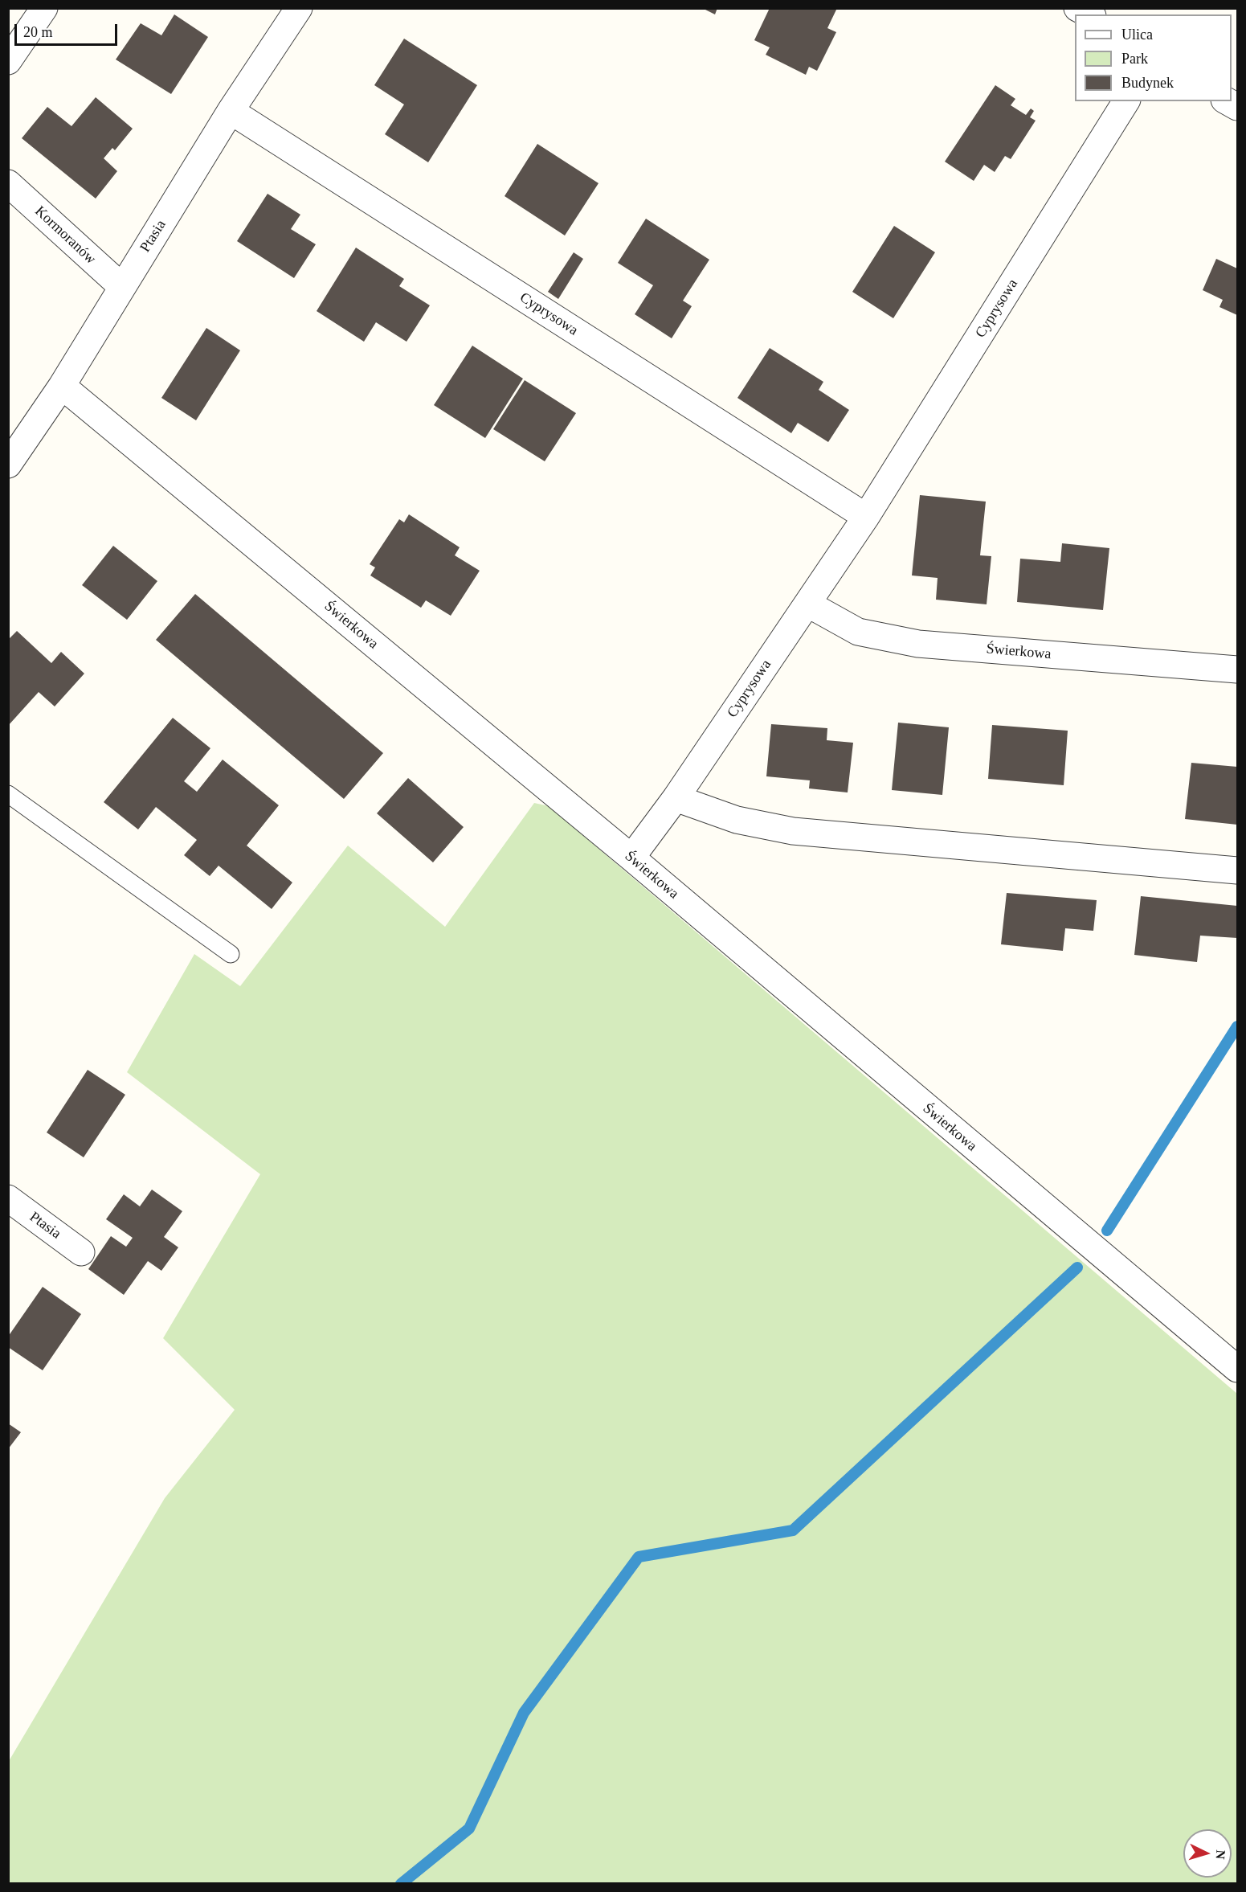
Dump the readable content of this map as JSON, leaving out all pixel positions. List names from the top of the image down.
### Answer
{
  "streets": {
    "street": [
      "Kormoranów",
      "Ptasia",
      "Cyprysowa",
      "Świerkowa"
    ]
  },
  "crossings": [
    ["Kormoranów", "Ptasia"],
    ["Ptasia", "Cyprysowa"],
    ["Ptasia", "Świerkowa"],
    ["Cyprysowa", "Świerkowa"]
  ],
  "legend": ["Ulica", "Park", "Budynek"],
  "scale_bar": "20 m",
  "north": "right"
}
